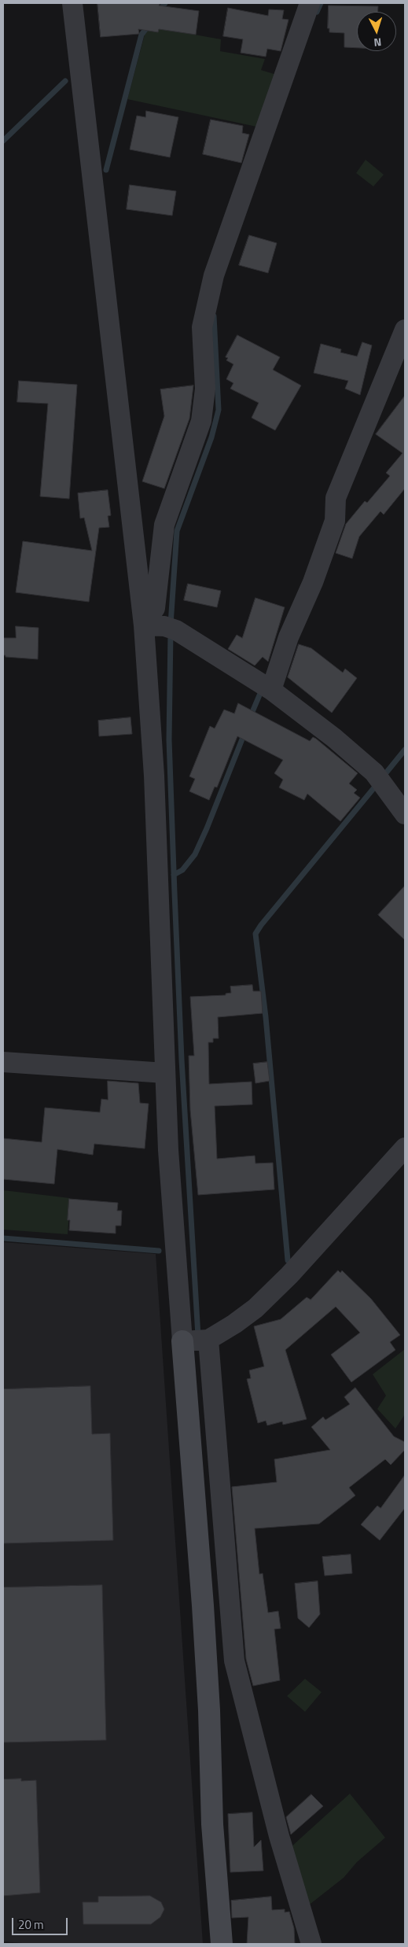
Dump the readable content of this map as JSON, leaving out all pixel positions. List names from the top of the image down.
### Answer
{
  "scale_bar": "20 m",
  "north": "bottom"
}
